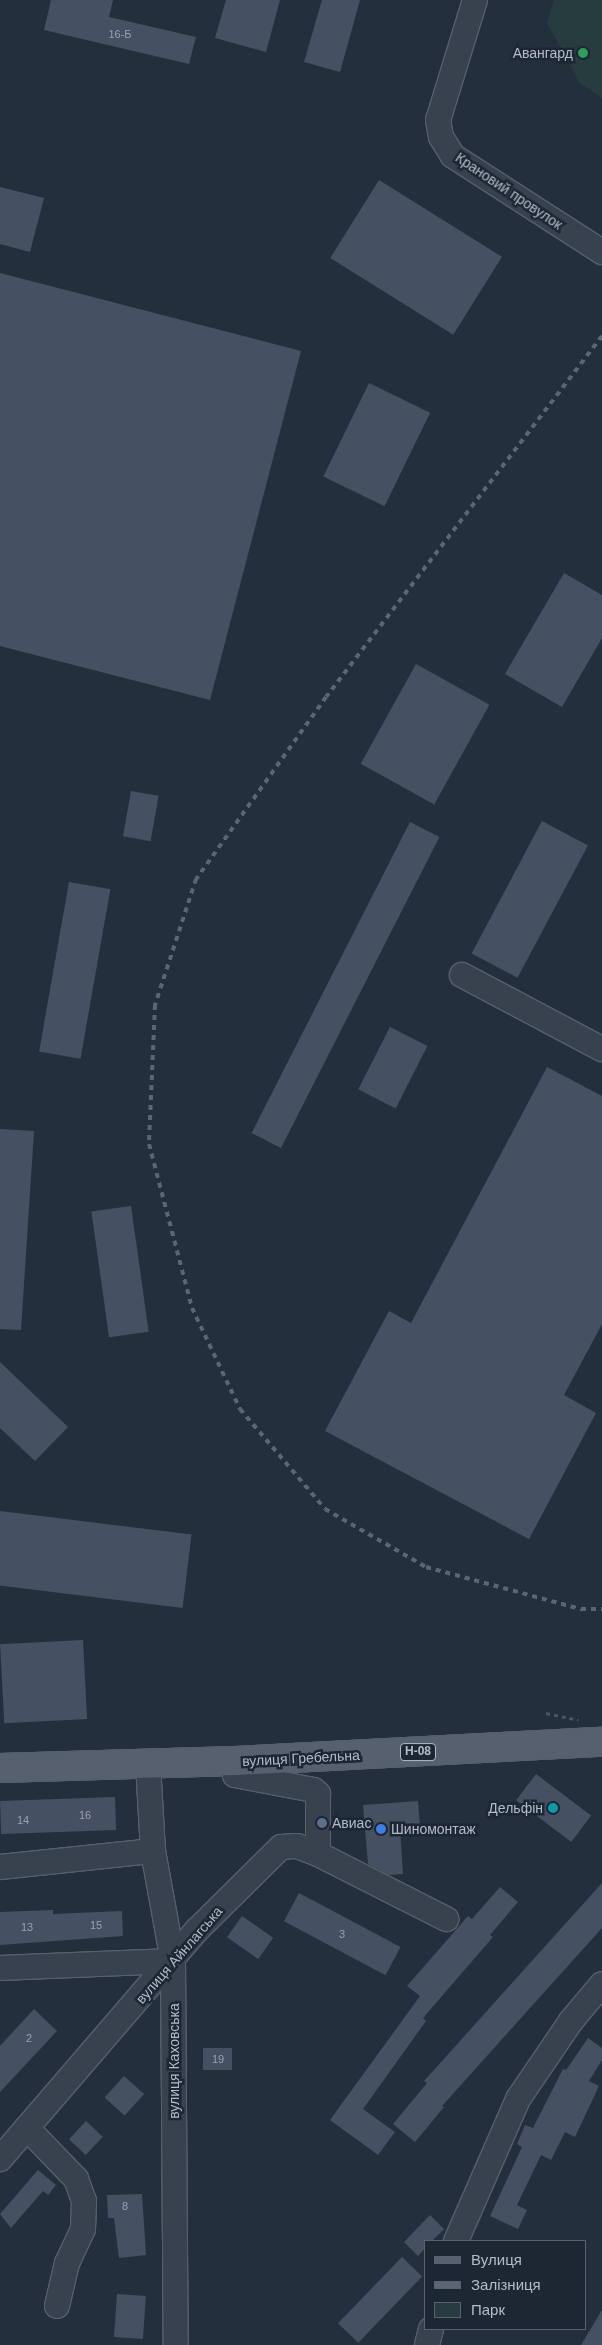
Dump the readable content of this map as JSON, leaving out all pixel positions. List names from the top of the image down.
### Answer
{
  "streets": {
    "main road": ["Н-08", "вулиця Гребельна"],
    "street": ["Крановий провулок", "вулиця Айнлагська", "вулиця Каховська"]
  },
  "crossings": [
    ["вулиця Гребельна", "вулиця Каховська"],
    ["вулиця Айнлагська", "вулиця Каховська"]
  ],
  "places": [
    "Авангард",
    "Дельфін",
    "Авиас",
    "Шиномонтаж"
  ],
  "house_numbers": [
    "16-Б",
    "16",
    "14",
    "15",
    "13",
    "3",
    "2",
    "19",
    "8"
  ],
  "legend": ["Вулиця", "Залізниця", "Парк"]
}
